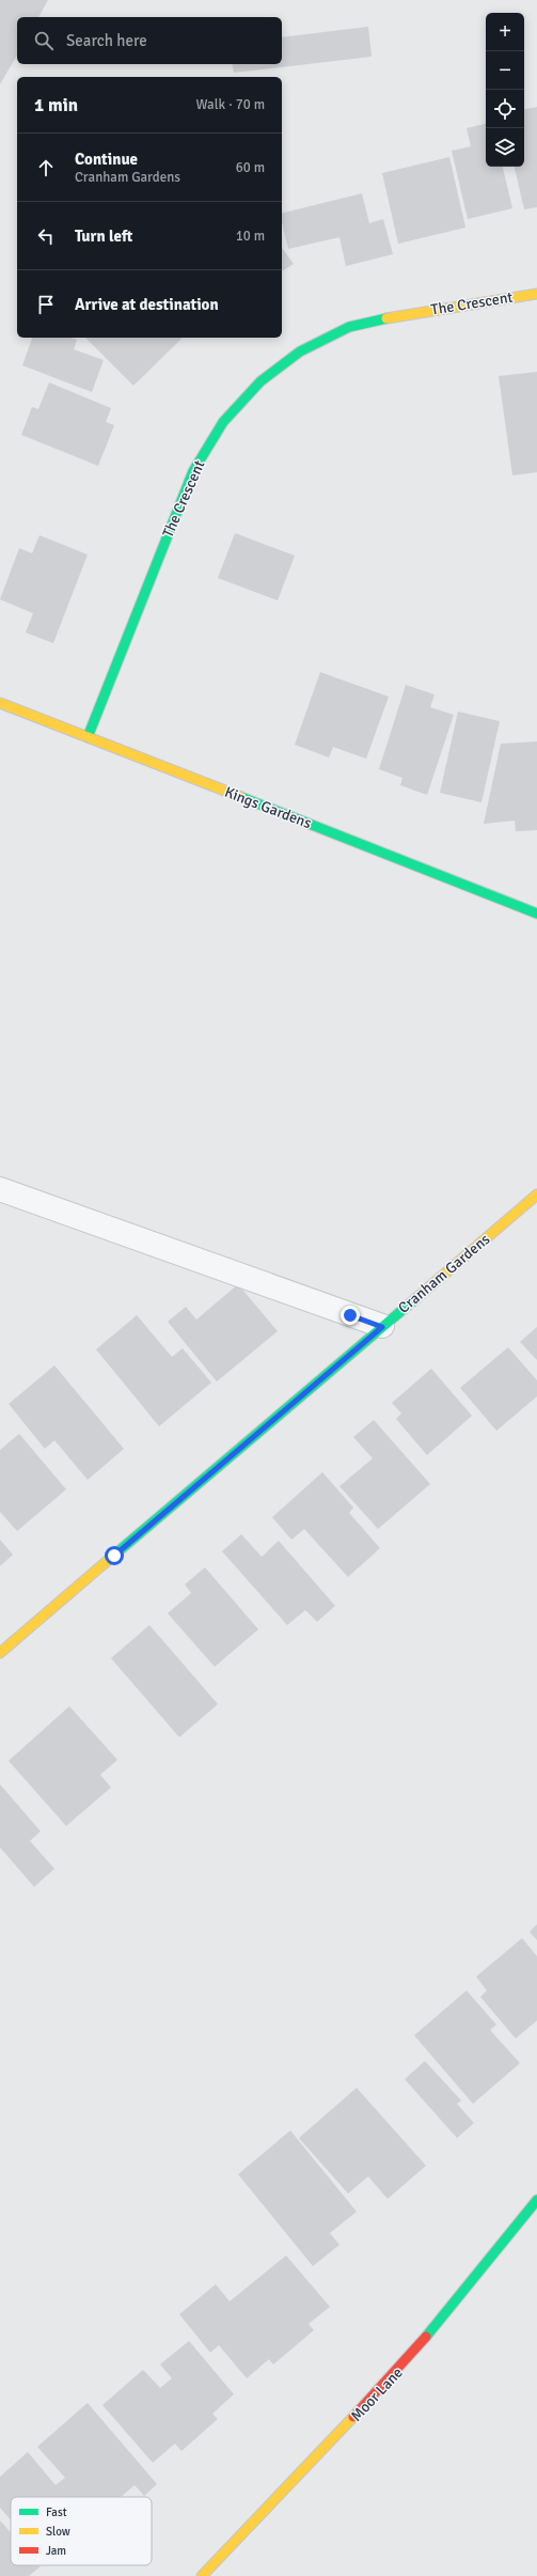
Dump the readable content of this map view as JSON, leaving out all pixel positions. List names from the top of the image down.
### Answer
{
  "streets": {
    "street": [
      "The Crescent",
      "Kings Gardens",
      "Cranham Gardens",
      "Moor Lane"
    ]
  },
  "crossings": [
    ["The Crescent", "Kings Gardens"]
  ],
  "legend": ["Fast", "Slow", "Jam"],
  "page": {
    "map_buttons": ["+", "−"],
    "search": "Search here",
    "heading": ["1 min", "Walk · 70 m"],
    "list": [
      ["Continue", "Cranham Gardens", "60 m"],
      ["Turn left", "10 m"],
      "Arrive at destination"
    ]
  }
}
